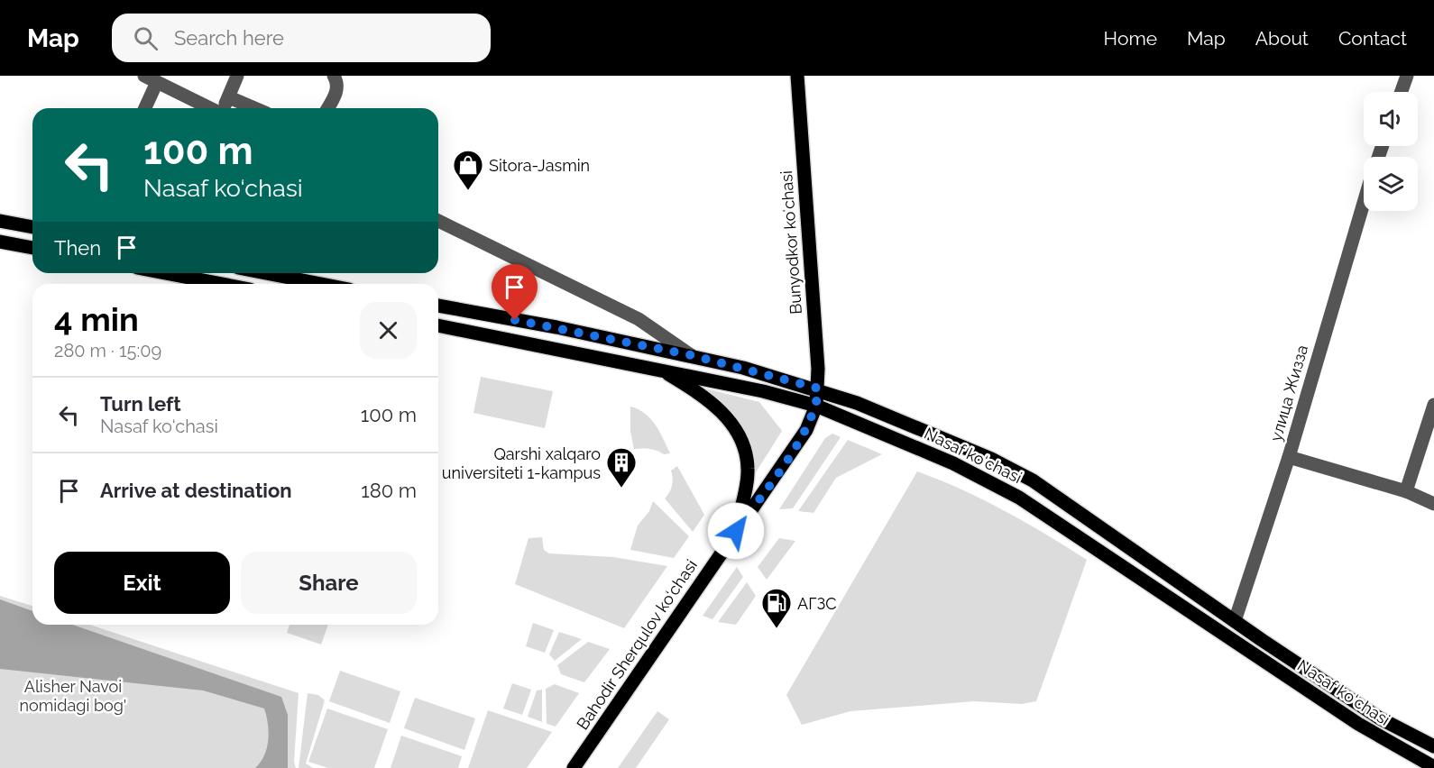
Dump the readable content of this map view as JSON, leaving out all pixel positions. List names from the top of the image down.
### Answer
{
  "streets": {
    "main road": ["Bunyodkor koʻchasi", "Nasaf ko‘chasi", "Bahodir Sherqulov ko‘chasi"],
    "street": ["улица Жизза"]
  },
  "crossings": [
    ["Bunyodkor koʻchasi", "Nasaf ko‘chasi"],
    ["Bunyodkor koʻchasi", "Bahodir Sherqulov ko‘chasi"],
    ["улица Жизза", "Nasaf ko‘chasi"],
    ["Nasaf ko‘chasi", "Bahodir Sherqulov ko‘chasi"]
  ],
  "parks": ["Alisher Navoi nomidagi bog'"],
  "places": {
    "shop": ["Sitora-Jasmin"],
    "building": ["Qarshi xalqaro universiteti 1-kampus"],
    "fuel station": ["АГЗС"]
  },
  "page": {
    "header": "Map",
    "search": "Search here",
    "nav": [
      "Home",
      "Map",
      "About",
      "Contact"
    ],
    "turn": ["100 m", "Nasaf ko‘chasi"],
    "then": "Then",
    "heading": ["4 min", "280 m · 15:09"],
    "list": [
      {
        "name": "Turn left",
        "note": "Nasaf ko‘chasi",
        "value": "100 m"
      },
      {
        "name": "Arrive at destination",
        "value": "180 m"
      }
    ],
    "buttons": ["Exit", "Share"]
  }
}
